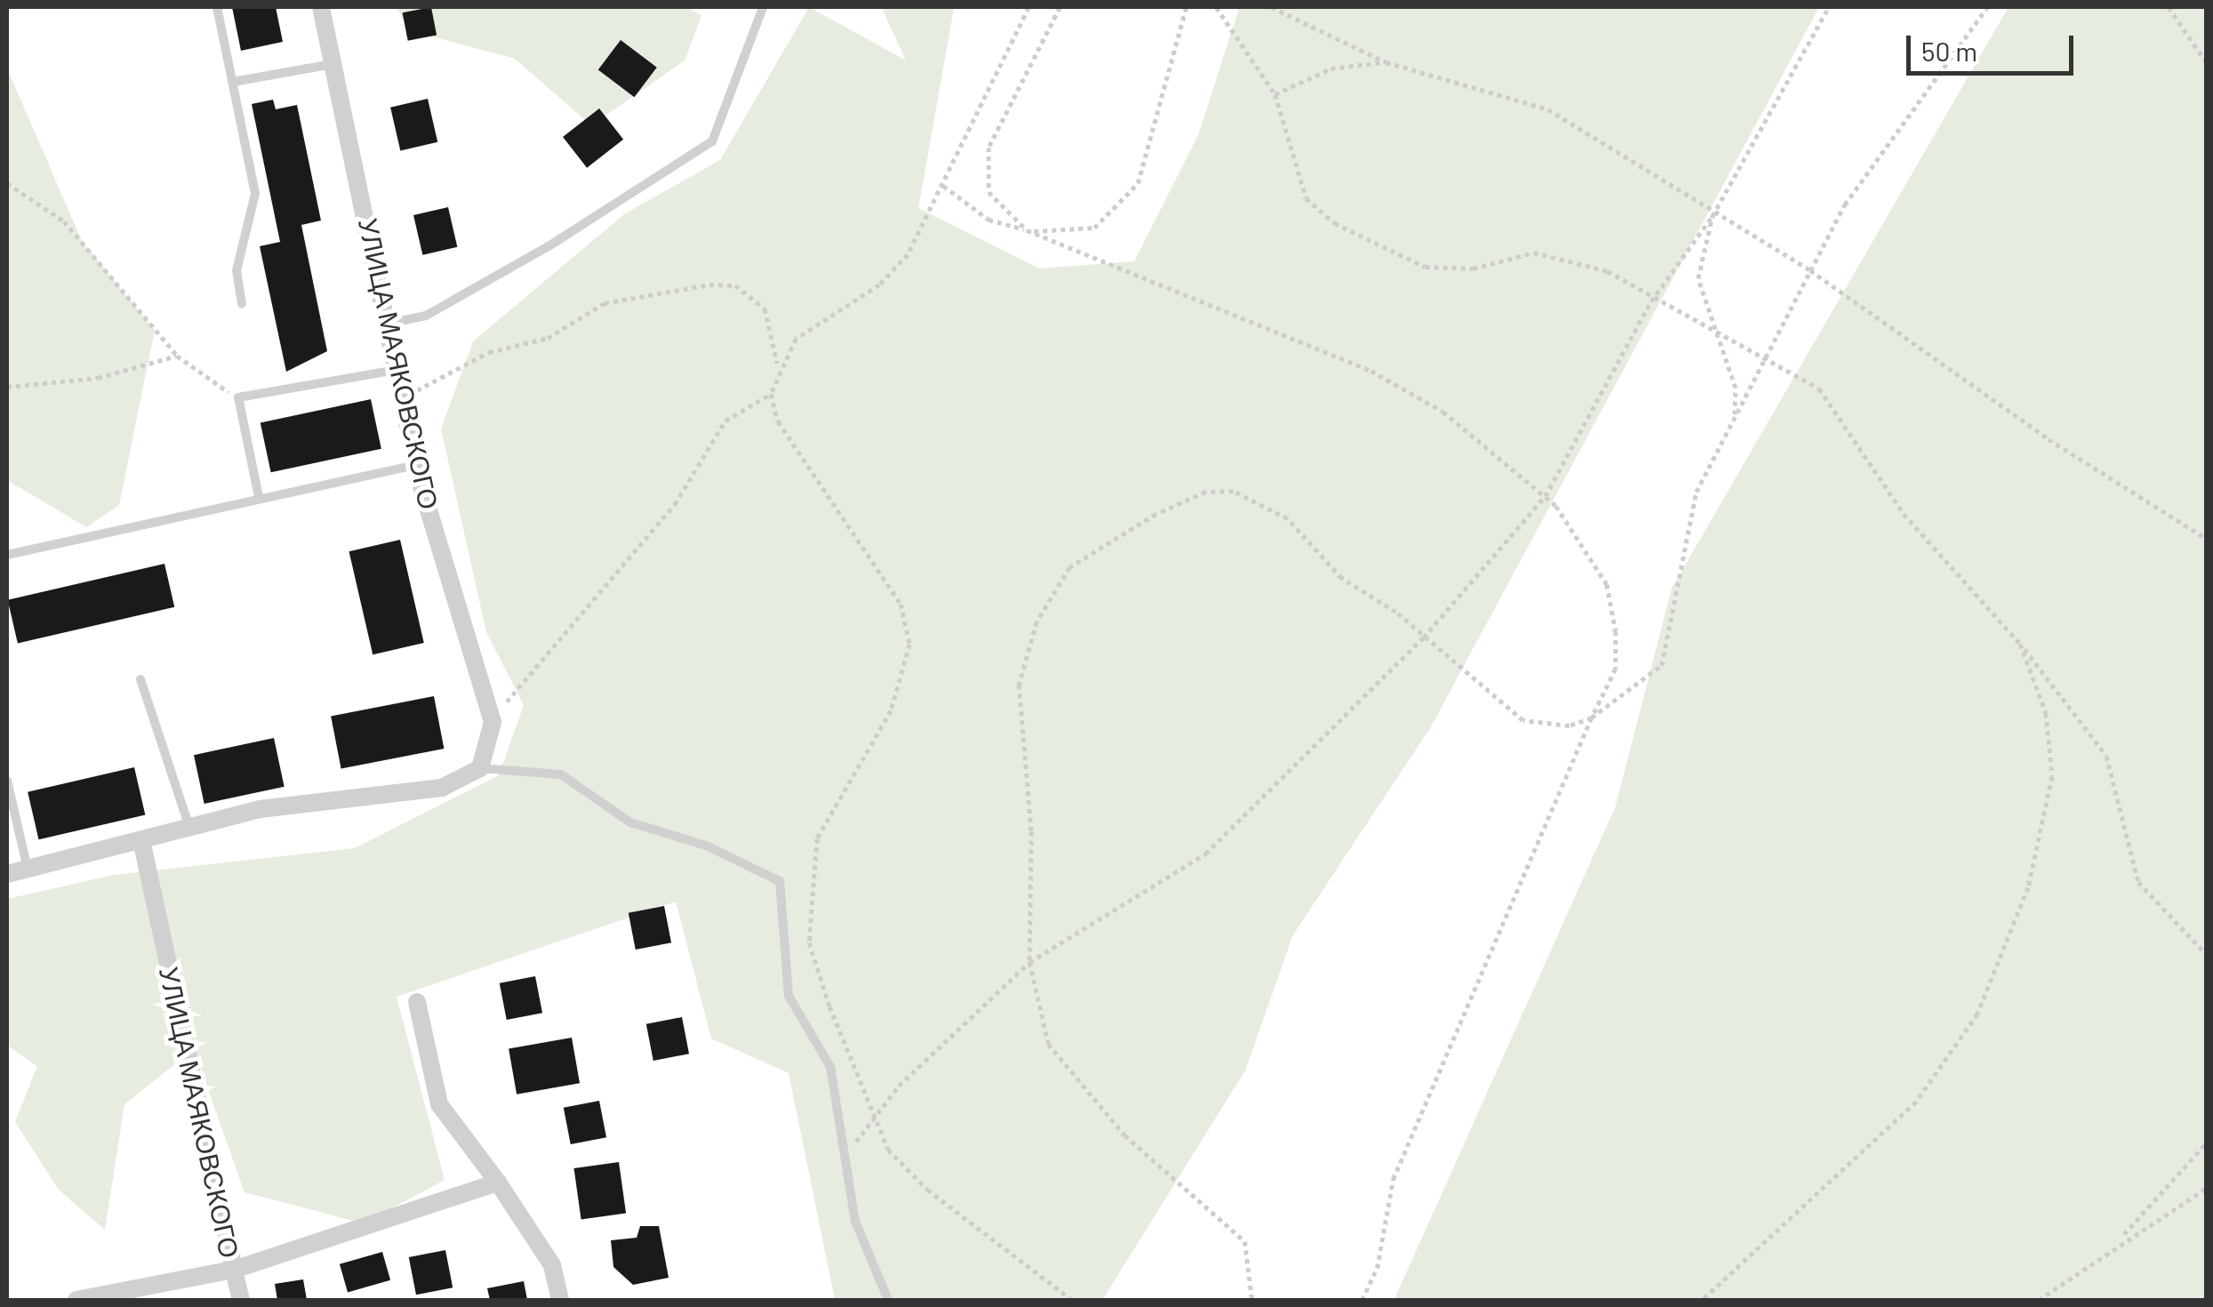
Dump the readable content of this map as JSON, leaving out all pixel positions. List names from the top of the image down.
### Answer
{
  "streets": {
    "street": ["УЛИЦА МАЯКОВСКОГО"]
  },
  "scale_bar": "50 m"
}
